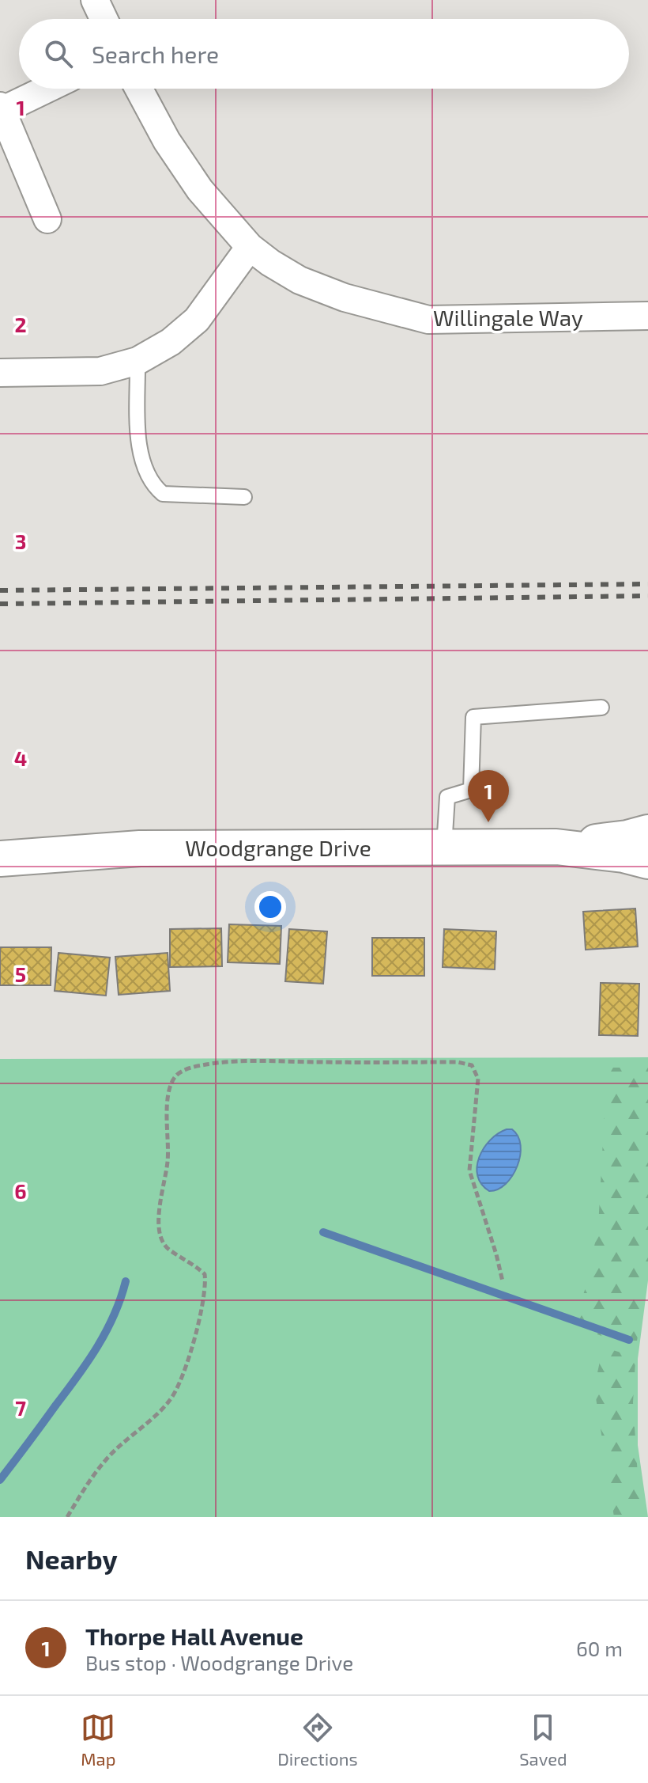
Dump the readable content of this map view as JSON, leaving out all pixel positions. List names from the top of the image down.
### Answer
{
  "streets": {
    "street": ["Willingale Way", "Woodgrange Drive"]
  },
  "page": {
    "search": "Search here",
    "pins": "1",
    "heading": "Nearby",
    "list": [
      {
        "mark": "1",
        "name": "Thorpe Hall Avenue",
        "note": "Bus stop · Woodgrange Drive",
        "value": "60 m"
      }
    ],
    "nav": ["Map", "Directions", "Saved"]
  },
  "grid": {
    "rows": [
      "1",
      "2",
      "3",
      "4",
      "5",
      "6",
      "7"
    ]
  }
}
